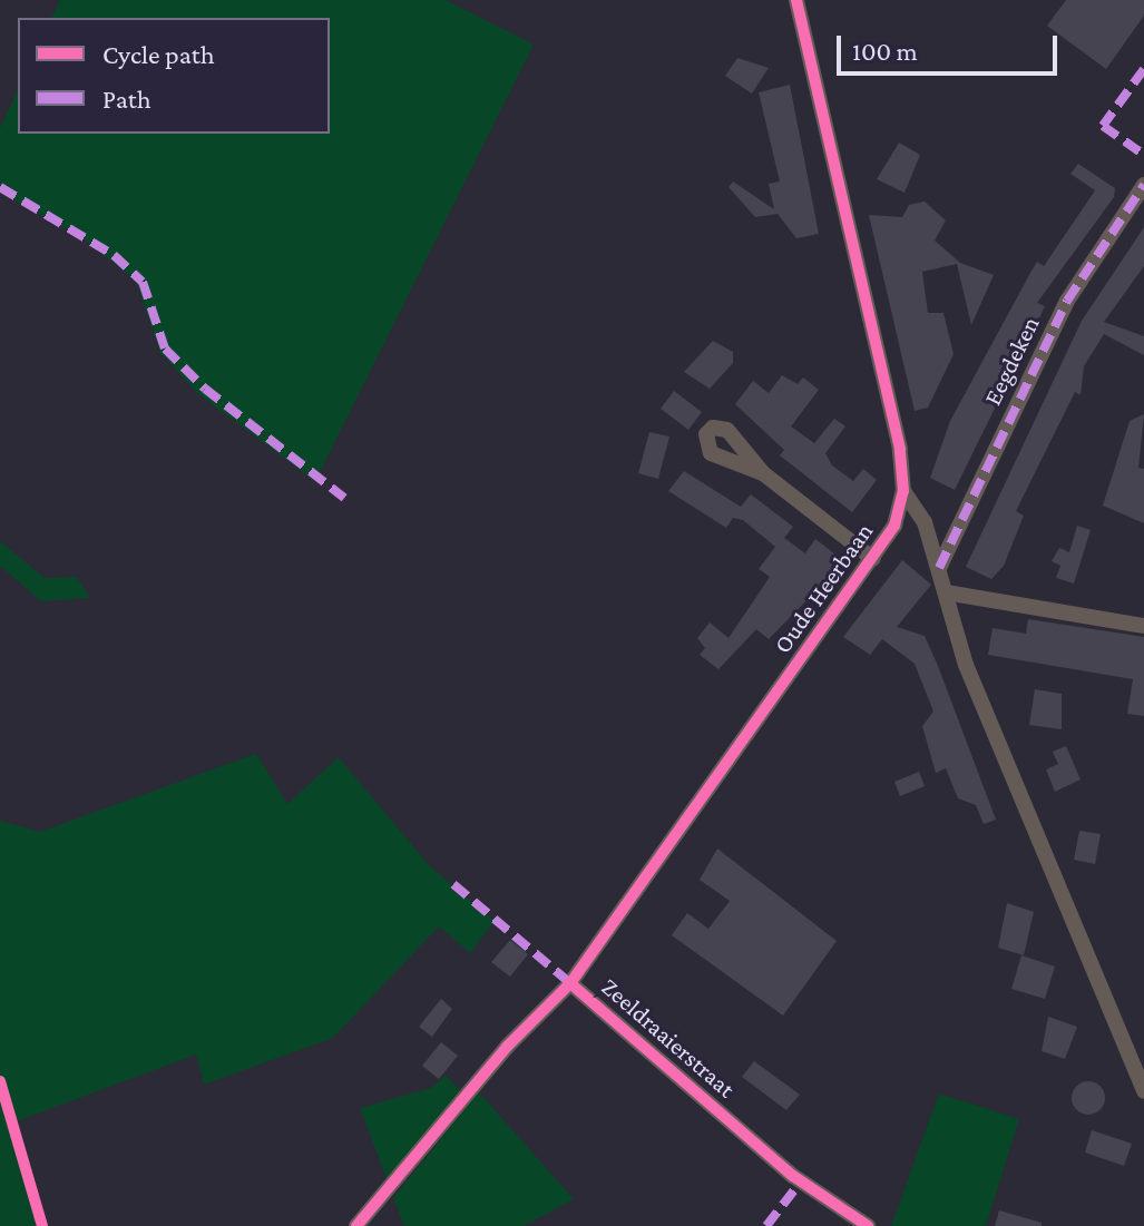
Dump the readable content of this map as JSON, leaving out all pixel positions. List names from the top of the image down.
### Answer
{
  "streets": {
    "street": ["Eegdeken", "Oude Heerbaan", "Zeeldraaierstraat"]
  },
  "crossings": [
    ["Oude Heerbaan", "Zeeldraaierstraat"]
  ],
  "legend": ["Cycle path", "Path"],
  "scale_bar": "100 m"
}
